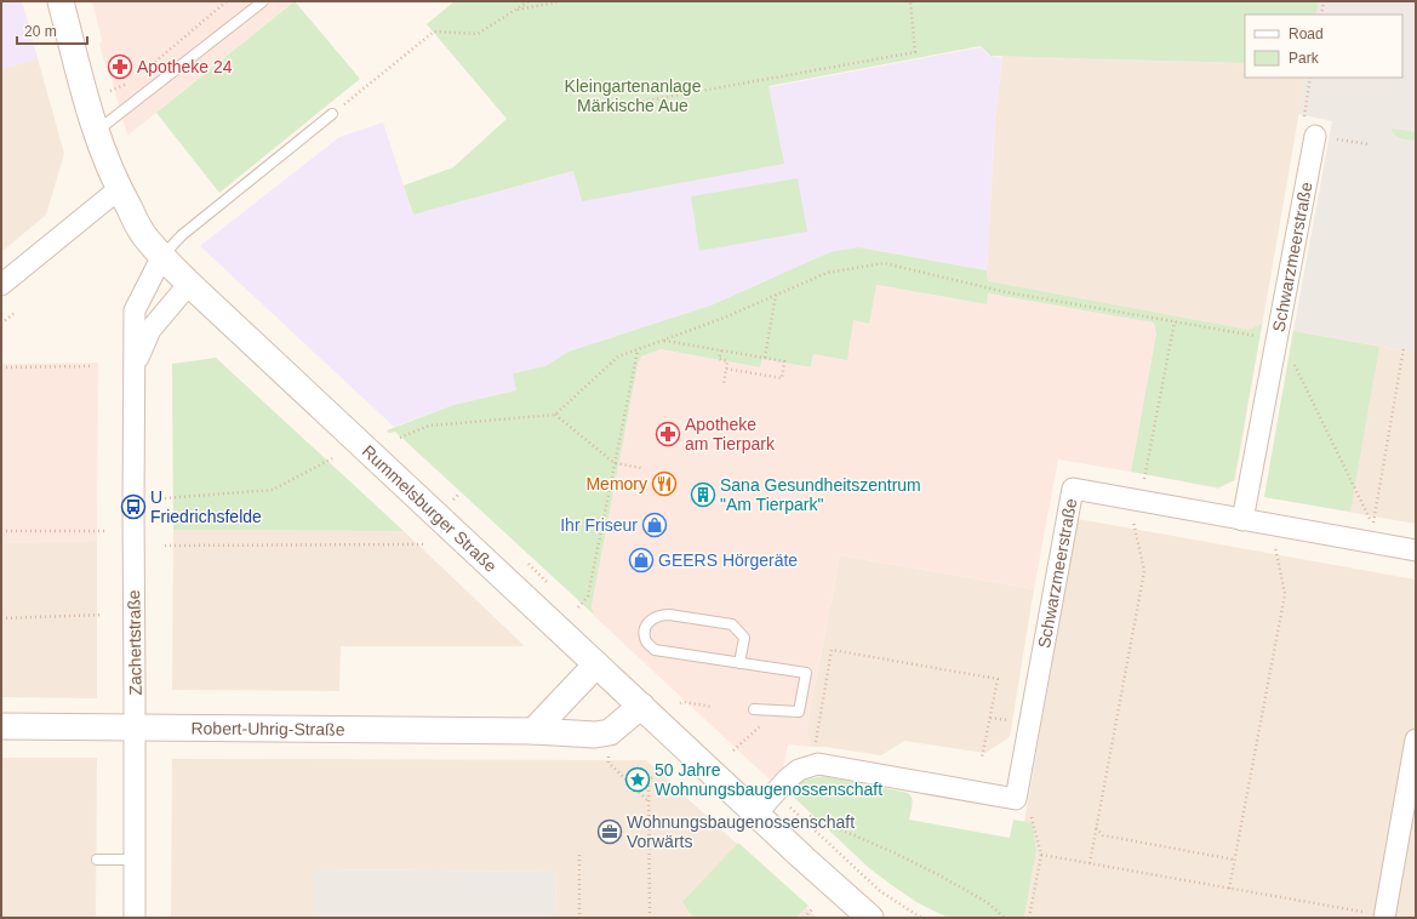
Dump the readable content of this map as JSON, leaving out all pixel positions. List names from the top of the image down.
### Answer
{
  "streets": {
    "street": [
      "Schwarzmeerstraße",
      "Rummelsburger Straße",
      "Zachertstraße",
      "Robert-Uhrig-Straße"
    ]
  },
  "crossings": [
    ["Rummelsburger Straße", "Zachertstraße"],
    ["Rummelsburger Straße", "Robert-Uhrig-Straße"],
    ["Zachertstraße", "Robert-Uhrig-Straße"]
  ],
  "parks": ["Kleingartenanlage Märkische Aue"],
  "places": {
    "pharmacy": ["Apotheke 24", "Apotheke am Tierpark"],
    "restaurant": ["Memory"],
    "building": ["Sana Gesundheitszentrum \"Am Tierpark\""],
    "bus stop": ["U Friedrichsfelde"],
    "shop": ["Ihr Friseur", "GEERS Hörgeräte"],
    "place": ["50 Jahre Wohnungsbaugenossenschaft"],
    "office": ["Wohnungsbaugenossenschaft Vorwärts"]
  },
  "legend": ["Road", "Park"],
  "scale_bar": "20 m"
}
